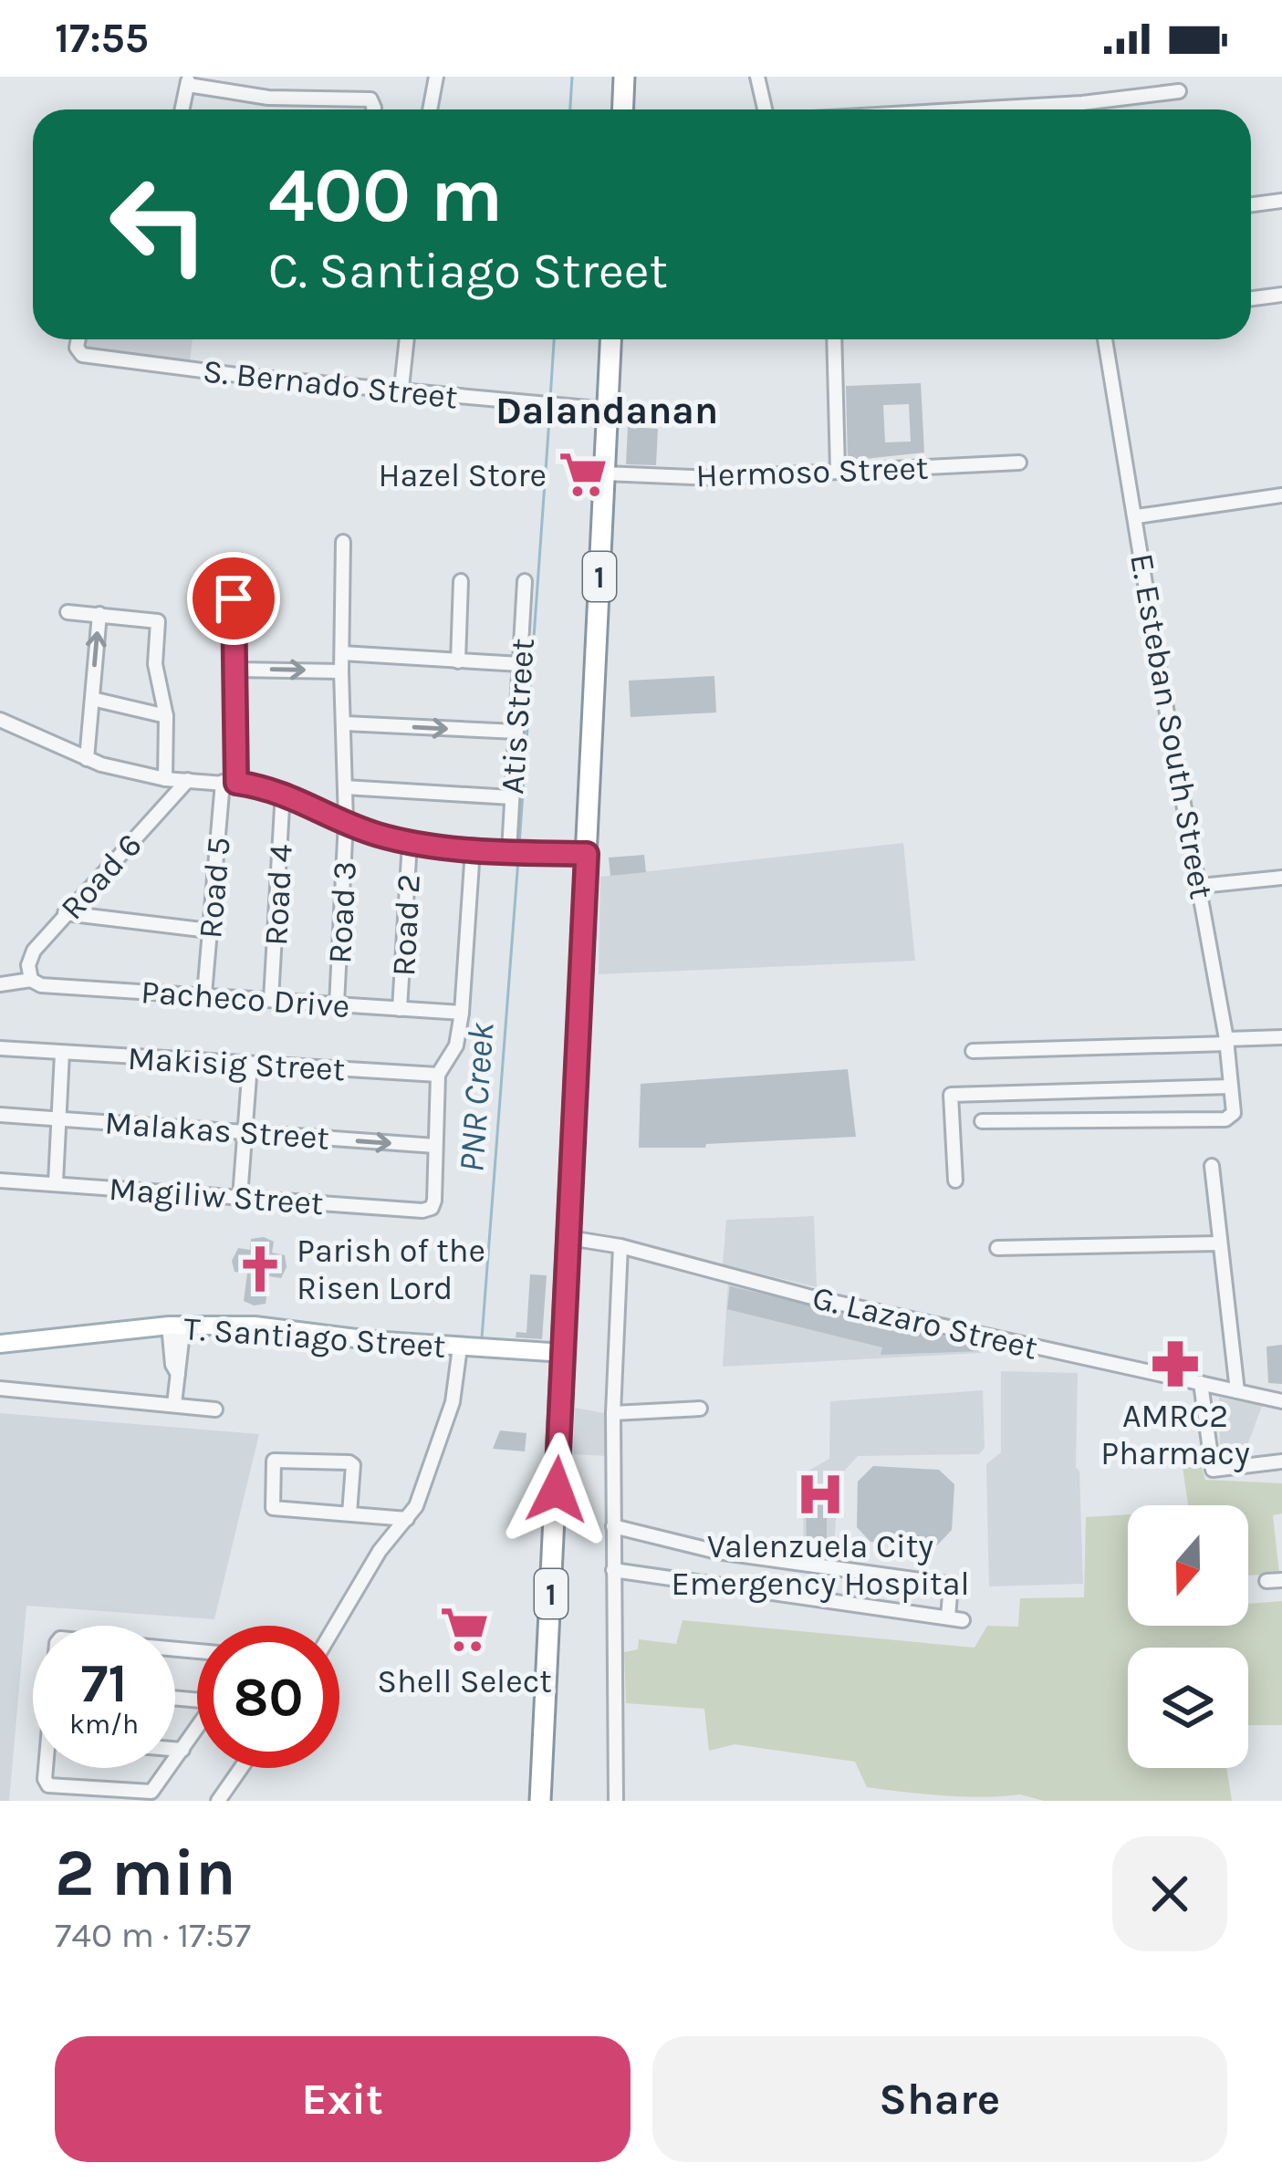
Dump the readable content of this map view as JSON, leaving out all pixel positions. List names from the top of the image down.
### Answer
{
  "streets": {
    "highway": ["1"],
    "main road": ["T. Santiago Street"],
    "street": [
      "S. Bernado Street",
      "Hermoso Street",
      "Atis Street",
      "E. Esteban South Street",
      "Road 6",
      "Road 5",
      "Road 4",
      "Road 3",
      "Road 2",
      "Pacheco Drive",
      "Makisig Street",
      "Malakas Street",
      "Magiliw Street",
      "G. Lazaro Street"
    ]
  },
  "crossings": [
    ["S. Bernado Street", "1"],
    ["Hermoso Street", "1"],
    ["1", "G. Lazaro Street"],
    ["1", "T. Santiago Street"],
    ["Road 6", "Pacheco Drive"],
    ["Road 5", "Pacheco Drive"],
    ["Road 4", "Pacheco Drive"],
    ["Road 3", "Pacheco Drive"],
    ["Road 2", "Pacheco Drive"],
    ["Malakas Street", "Magiliw Street"]
  ],
  "one_way": ["Malakas Street"],
  "districts": ["Dalandanan"],
  "water": ["PNR Creek"],
  "places": {
    "supermarket": ["Hazel Store", "Shell Select"],
    "church": ["Parish of the Risen Lord"],
    "pharmacy": ["AMRC2 Pharmacy"],
    "hospital": ["Valenzuela City Emergency Hospital"]
  },
  "north": "bottom",
  "page": {
    "status": "17:55",
    "turn": ["400 m", "C. Santiago Street"],
    "speed": "71 km/h",
    "limit": "80",
    "heading": ["2 min", "740 m · 17:57"],
    "buttons": ["Exit", "Share"]
  }
}
